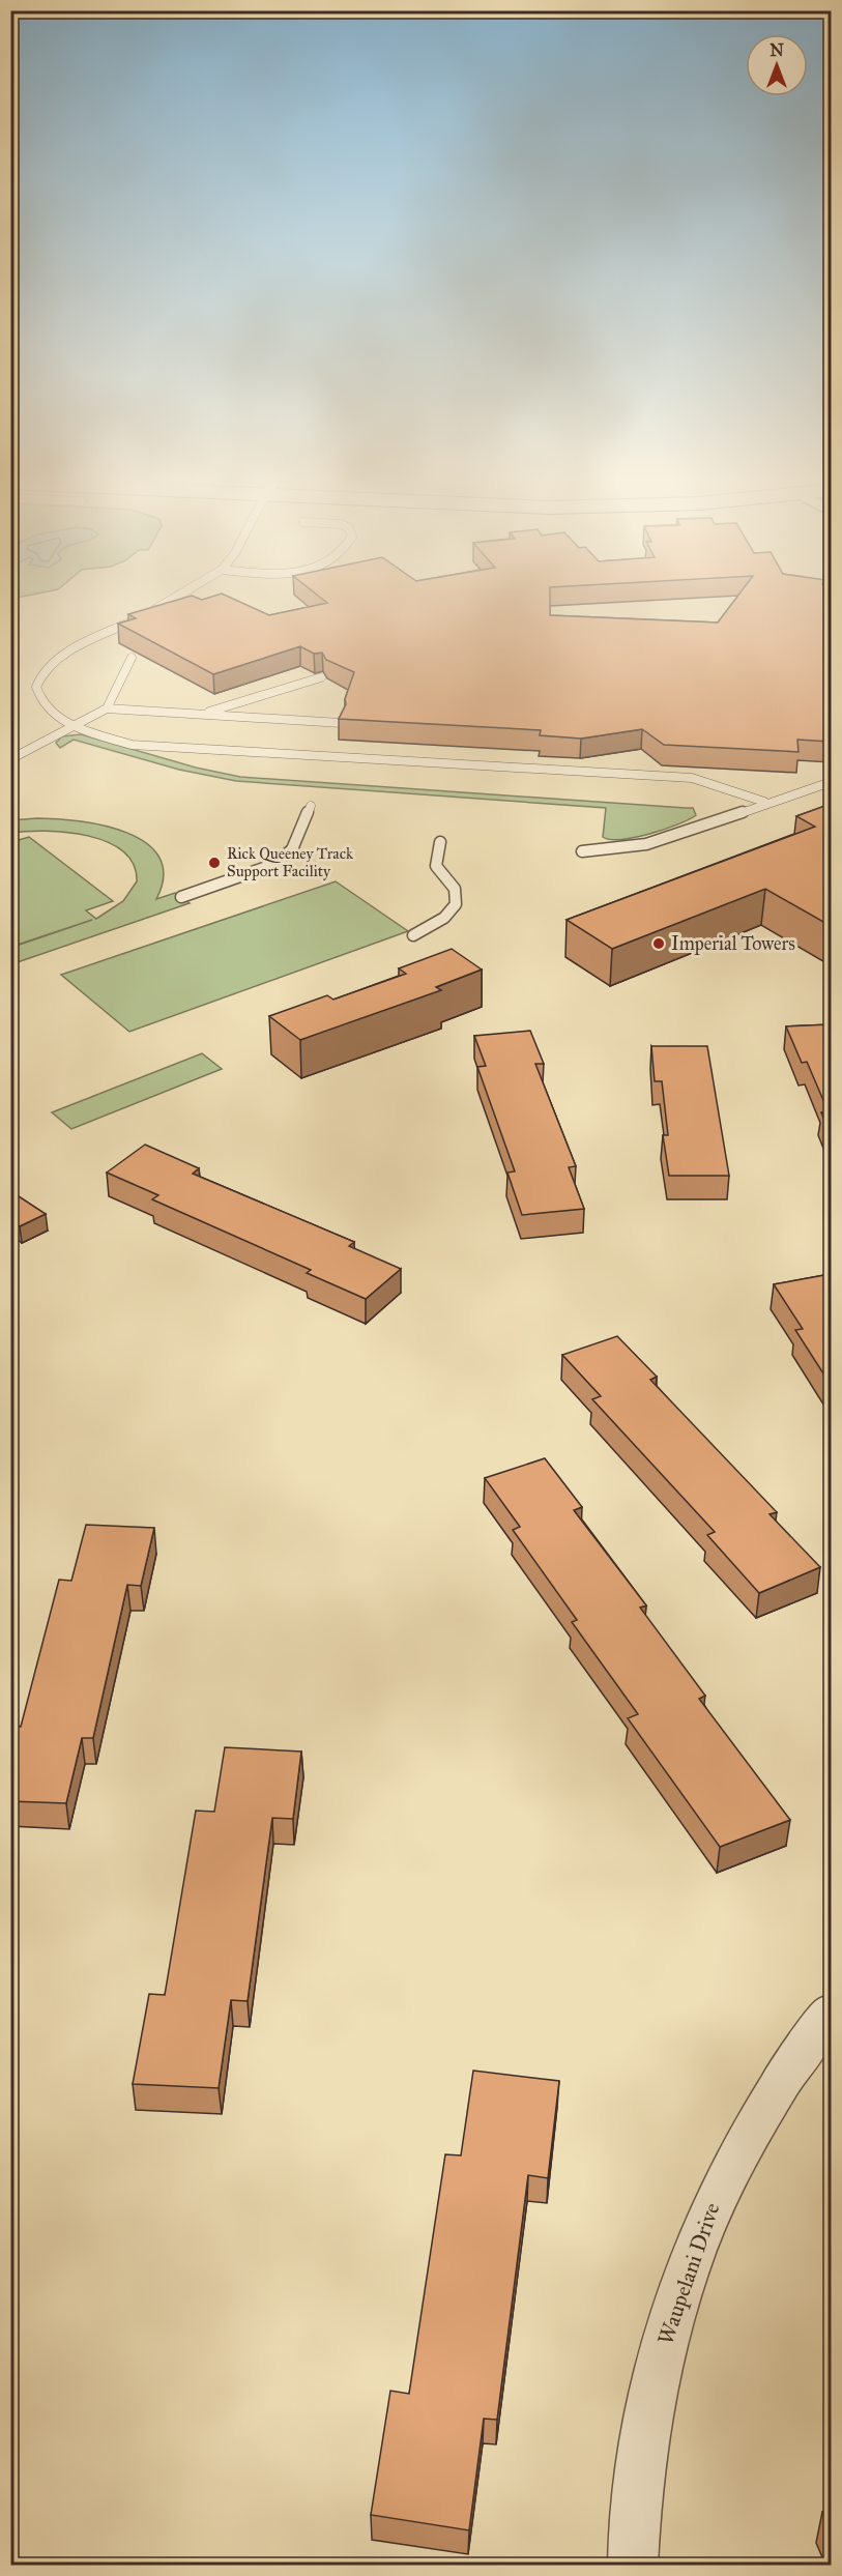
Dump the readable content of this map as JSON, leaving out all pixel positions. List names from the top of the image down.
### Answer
{
  "streets": {
    "street": ["Waupelani Drive"]
  },
  "places": ["Rick Queeney Track Support Facility", "Imperial Towers"],
  "north": "top"
}
